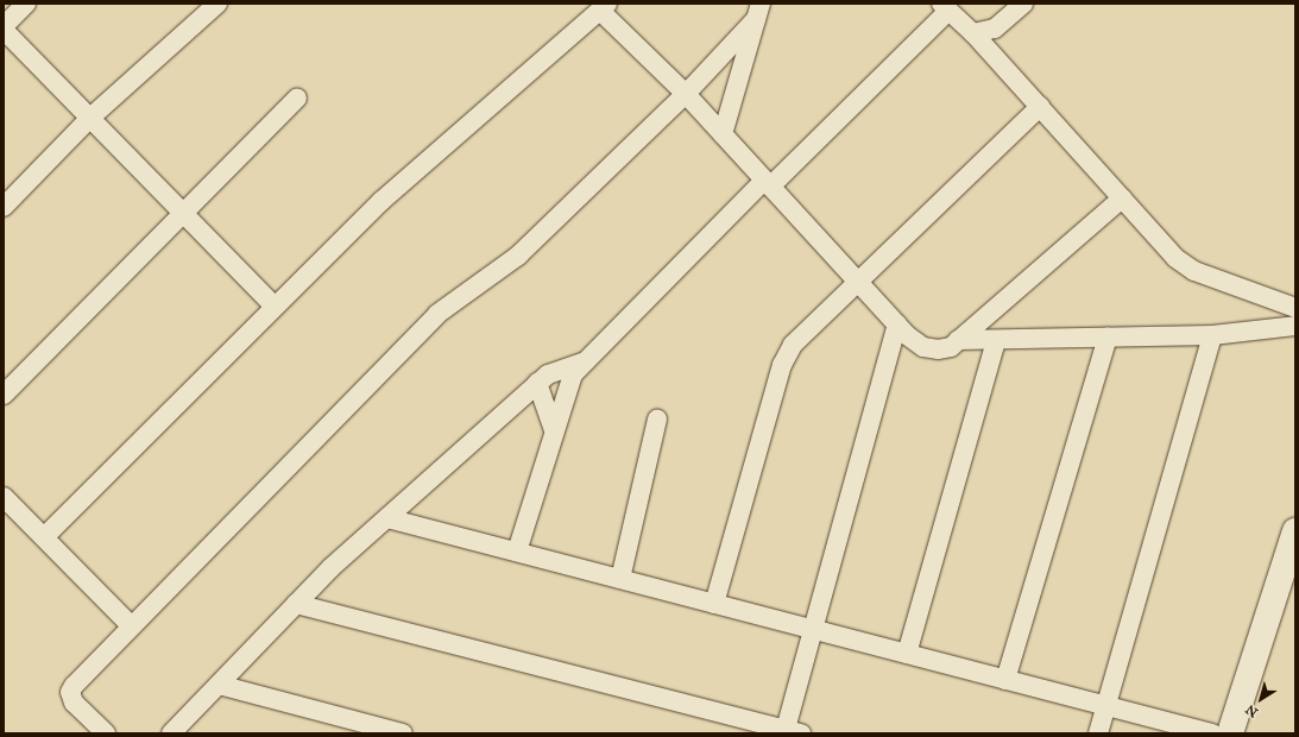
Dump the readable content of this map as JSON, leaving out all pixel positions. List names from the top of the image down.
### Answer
{
  "north": "bottom left"
}
